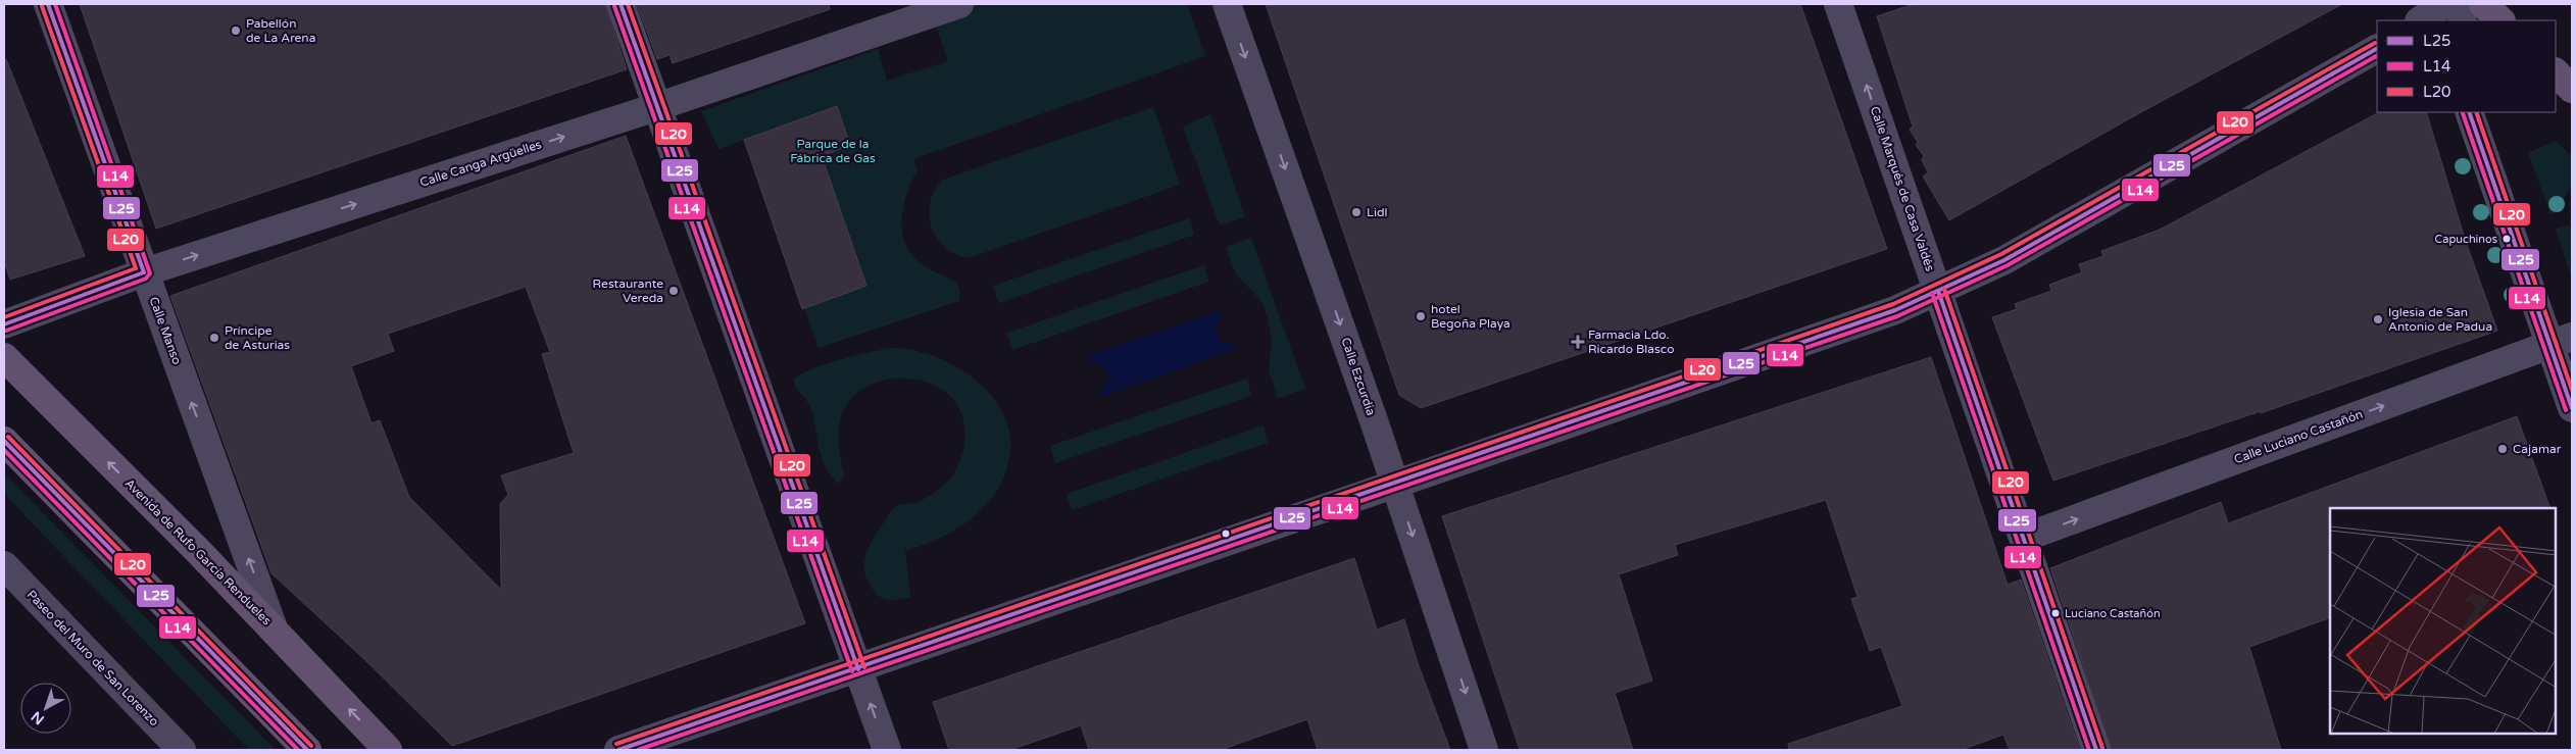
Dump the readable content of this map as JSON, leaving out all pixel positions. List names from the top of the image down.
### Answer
{
  "streets": {
    "main road": ["Avenida de Rufo García Rendueles"],
    "street": [
      "Calle Canga Argüelles",
      "Calle Marqués de Casa Valdés",
      "Calle Manso",
      "Calle Ezcurdia",
      "Calle Luciano Castañón",
      "Paseo del Muro de San Lorenzo"
    ]
  },
  "crossings": [
    ["Calle Canga Argüelles", "Calle Manso"],
    ["Calle Marqués de Casa Valdés", "Calle Luciano Castañón"],
    ["Calle Manso", "Avenida de Rufo García Rendueles"]
  ],
  "one_way": [
    "Calle Canga Argüelles",
    "Calle Marqués de Casa Valdés",
    "Calle Manso",
    "Calle Ezcurdia",
    "Calle Luciano Castañón"
  ],
  "parks": ["Parque de la Fábrica de Gas"],
  "places": {
    "other": [
      "Pabellón de La Arena",
      "Lidl",
      "Capuchinos",
      "Restaurante Vereda",
      "hotel Begoña Playa",
      "Iglesia de San Antonio de Padua",
      "Príncipe de Asturias",
      "Cajamar",
      "Luciano Castañón"
    ],
    "health": ["Farmacia Ldo. Ricardo Blasco"]
  },
  "lines": ["transit line L25", "transit line L14", "transit line L20"],
  "legend": ["L25", "L14", "L20"],
  "north": "bottom left"
}
